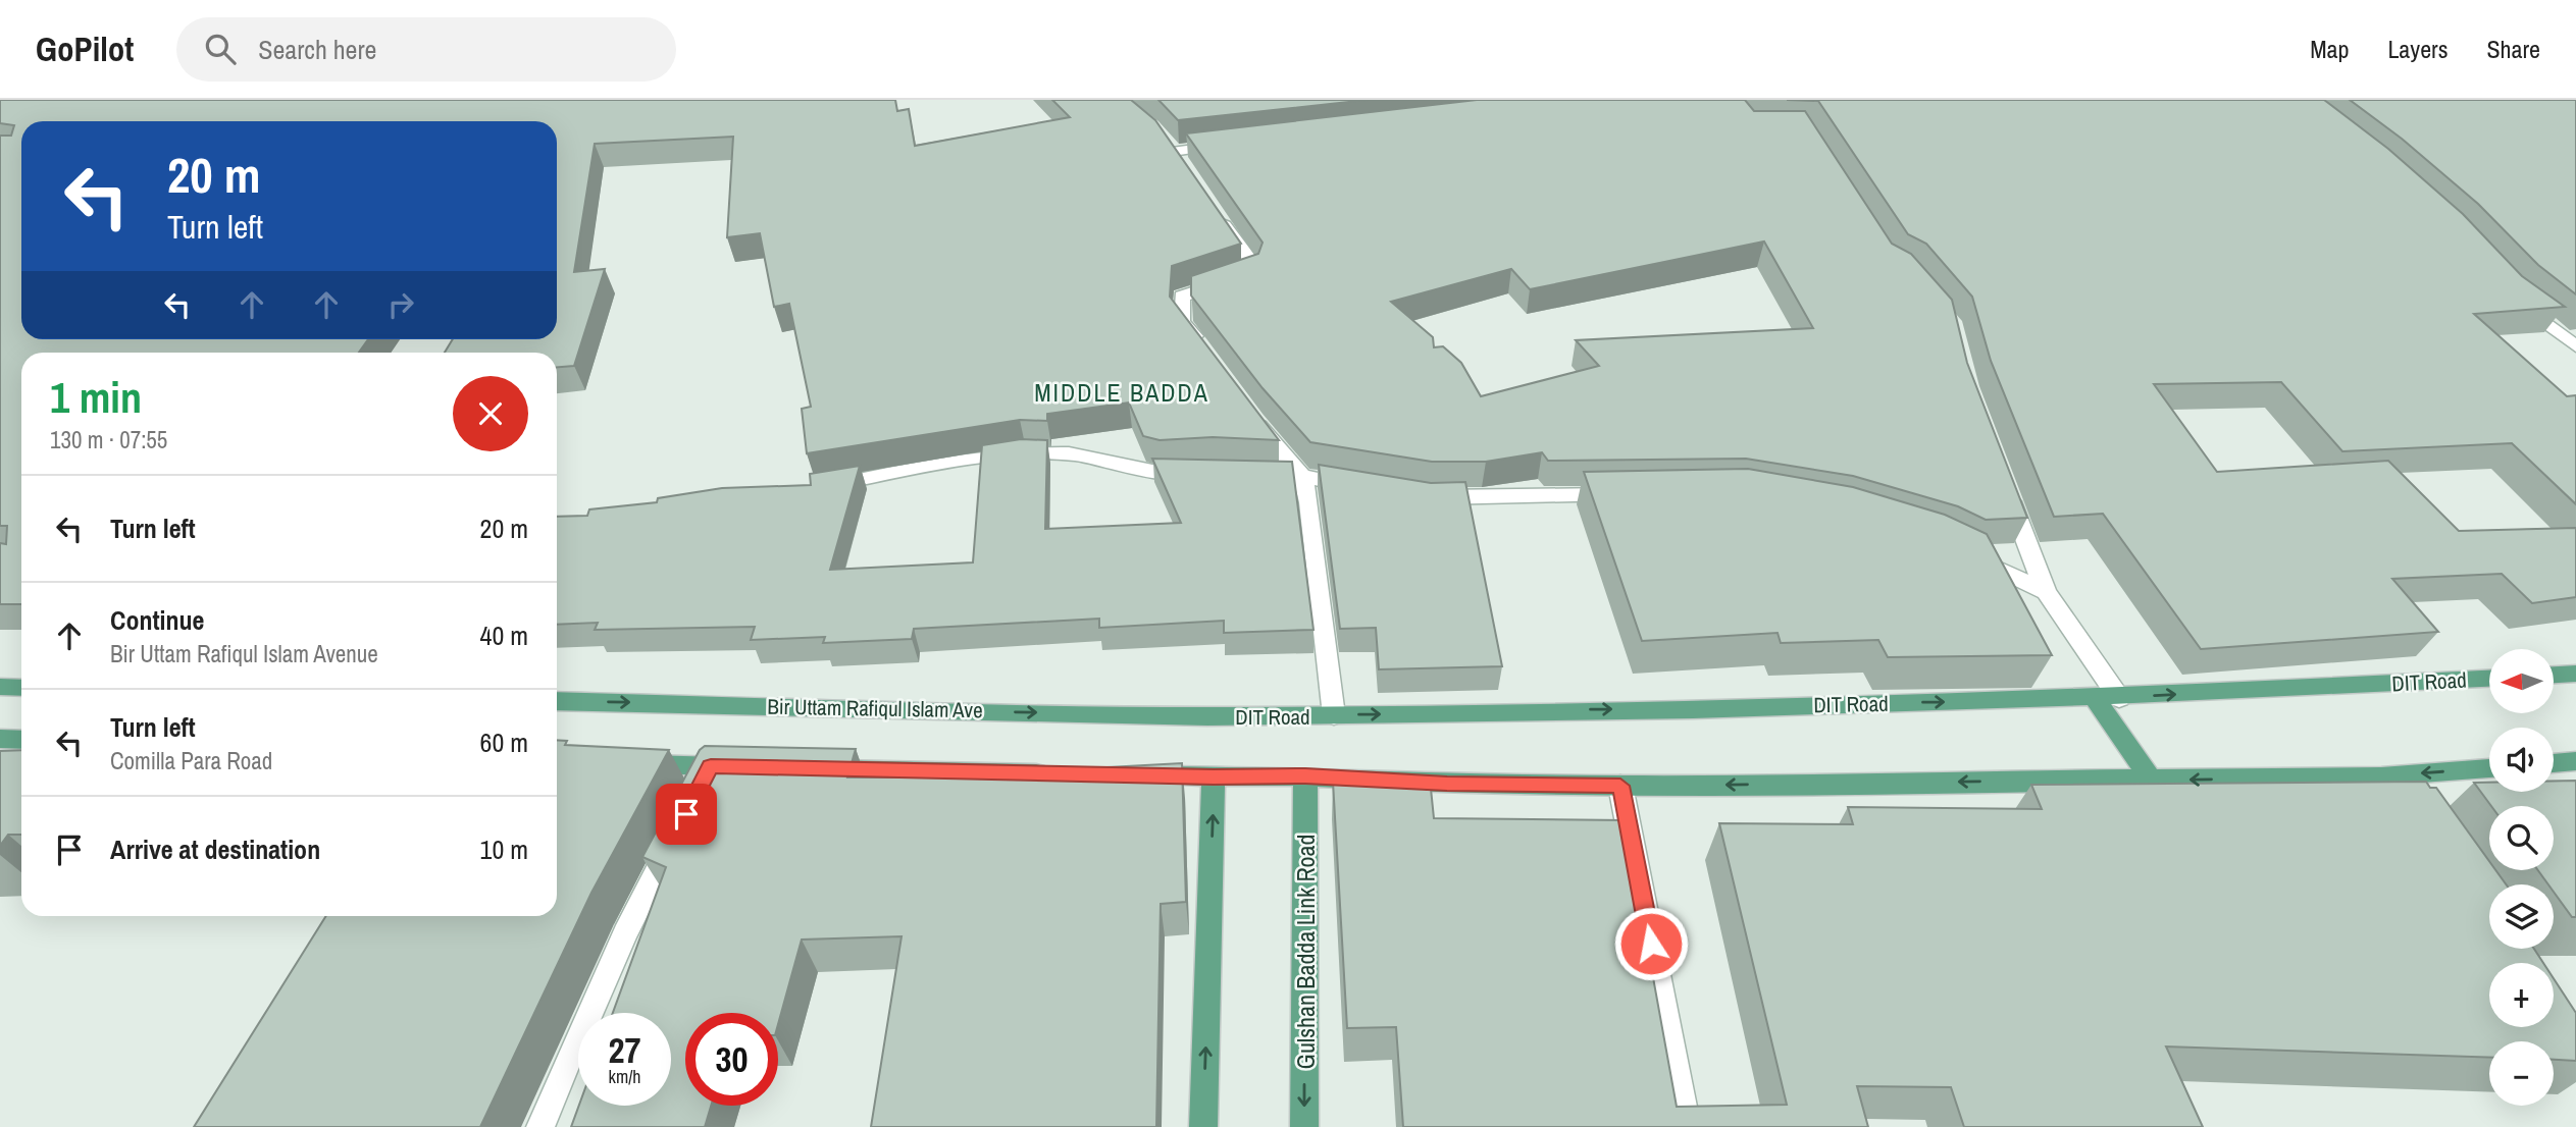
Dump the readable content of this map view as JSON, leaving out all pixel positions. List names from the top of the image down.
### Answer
{
  "streets": {
    "main road": ["DIT Road", "Bir Uttam Rafiqul Islam Ave", "Gulshan Badda Link Road"]
  },
  "crossings": [
    ["DIT Road", "Bir Uttam Rafiqul Islam Ave"]
  ],
  "districts": ["MIDDLE BADDA"],
  "north": "left",
  "page": {
    "header": "GoPilot",
    "search": "Search here",
    "nav": ["Map", "Layers", "Share"],
    "turn": ["20 m", "Turn left"],
    "heading": ["1 min", "130 m · 07:55"],
    "list": [
      {
        "name": "Turn left",
        "value": "20 m"
      },
      {
        "name": "Continue",
        "note": "Bir Uttam Rafiqul Islam Avenue",
        "value": "40 m"
      },
      {
        "name": "Turn left",
        "note": "Comilla Para Road",
        "value": "60 m"
      },
      {
        "name": "Arrive at destination",
        "value": "10 m"
      }
    ],
    "map_buttons": ["+", "−"],
    "speed": "27 km/h",
    "limit": "30"
  }
}
